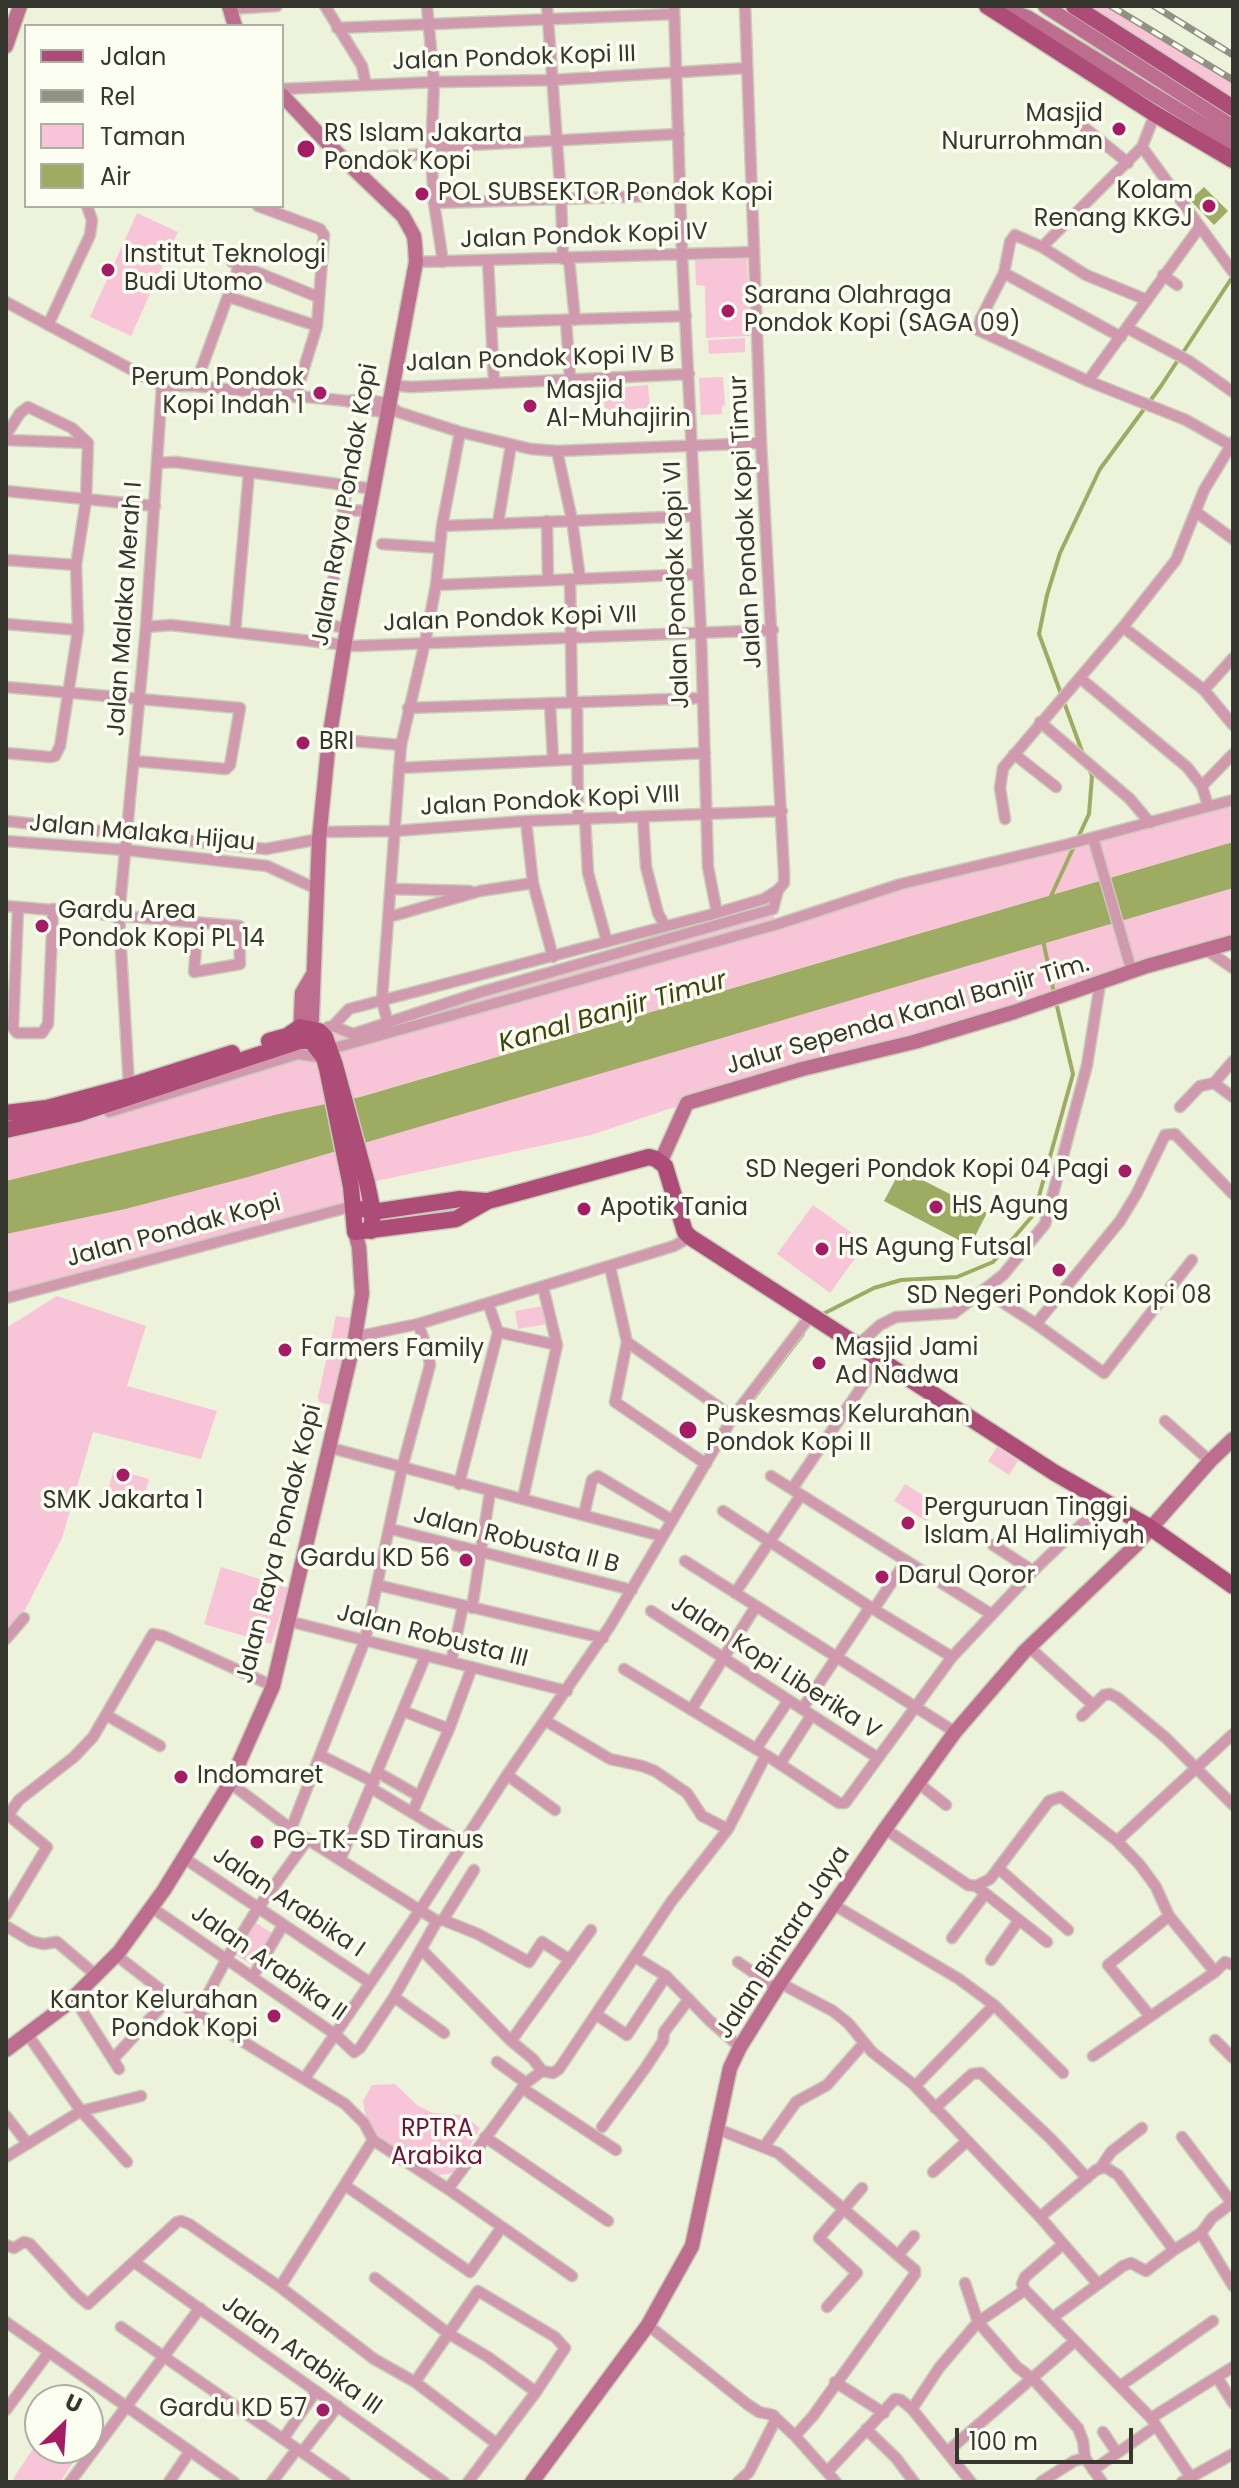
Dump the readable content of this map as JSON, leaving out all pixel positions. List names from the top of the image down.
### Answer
{
  "streets": {
    "main road": ["Jalan Raya Pondok Kopi"],
    "street": [
      "Jalan Pondok Kopi III",
      "Jalan Pondok Kopi IV",
      "Jalan Pondok Kopi IV B",
      "Jalan Pondok Kopi Timur",
      "Jalan Pondok Kopi VI",
      "Jalan Malaka Merah I",
      "Jalan Pondok Kopi VII",
      "Jalan Pondok Kopi VIII",
      "Jalan Malaka Hijau",
      "Jalur Sependa Kanal Banjir Tim.",
      "Jalan Pondak Kopi",
      "Jalan Robusta II B",
      "Jalan Robusta III",
      "Jalan Kopi Liberika V",
      "Jalan Arabika I",
      "Jalan Bintara Jaya",
      "Jalan Arabika II",
      "Jalan Arabika III"
    ]
  },
  "crossings": [
    ["Jalan Pondok Kopi III", "Jalan Pondok Kopi Timur"],
    ["Jalan Pondok Kopi III", "Jalan Pondok Kopi VI"],
    ["Jalan Pondok Kopi IV", "Jalan Raya Pondok Kopi"],
    ["Jalan Pondok Kopi IV", "Jalan Pondok Kopi Timur"],
    ["Jalan Pondok Kopi IV", "Jalan Pondok Kopi VI"],
    ["Jalan Pondok Kopi IV B", "Jalan Raya Pondok Kopi"],
    ["Jalan Pondok Kopi IV B", "Jalan Pondok Kopi VI"],
    ["Jalan Raya Pondok Kopi", "Jalan Pondok Kopi VII"],
    ["Jalan Raya Pondok Kopi", "Jalan Pondok Kopi VIII"],
    ["Jalan Raya Pondok Kopi", "Jalan Malaka Hijau"],
    ["Jalan Raya Pondok Kopi", "Jalan Pondak Kopi"],
    ["Jalan Raya Pondok Kopi", "Jalan Robusta III"],
    ["Jalan Raya Pondok Kopi", "Jalan Arabika I"],
    ["Jalan Raya Pondok Kopi", "Jalan Arabika II"],
    ["Jalan Pondok Kopi Timur", "Jalan Pondok Kopi VII"],
    ["Jalan Pondok Kopi Timur", "Jalan Pondok Kopi VIII"],
    ["Jalan Pondok Kopi VI", "Jalan Pondok Kopi VII"],
    ["Jalan Pondok Kopi VI", "Jalan Pondok Kopi VIII"],
    ["Jalan Malaka Merah I", "Jalan Pondok Kopi VII"],
    ["Jalan Malaka Merah I", "Jalan Malaka Hijau"],
    ["Jalan Pondok Kopi VIII", "Jalan Malaka Hijau"]
  ],
  "water": ["Kanal Banjir Timur"],
  "parks": ["RPTRA Arabika"],
  "places": [
    "Masjid Nururrohman",
    "RS Islam Jakarta Pondok Kopi",
    "POL SUBSEKTOR Pondok Kopi",
    "Kolam Renang KKGJ",
    "Institut Teknologi Budi Utomo",
    "Sarana Olahraga Pondok Kopi (SAGA 09)",
    "Perum Pondok Kopi Indah 1",
    "Masjid Al-Muhajirin",
    "BRI",
    "Gardu Area Pondok Kopi PL 14",
    "SD Negeri Pondok Kopi 04 Pagi",
    "HS Agung",
    "Apotik Tania",
    "HS Agung Futsal",
    "SD Negeri Pondok Kopi 08",
    "Farmers Family",
    "Masjid Jami Ad Nadwa",
    "Puskesmas Kelurahan Pondok Kopi II",
    "SMK Jakarta 1",
    "Perguruan Tinggi Islam Al Halimiyah",
    "Gardu KD 56",
    "Darul Qoror",
    "Indomaret",
    "PG-TK-SD Tiranus",
    "Kantor Kelurahan Pondok Kopi",
    "Gardu KD 57"
  ],
  "legend": [
    "Jalan",
    "Rel",
    "Taman",
    "Air"
  ],
  "scale_bar": "100 m",
  "north": "top right"
}
